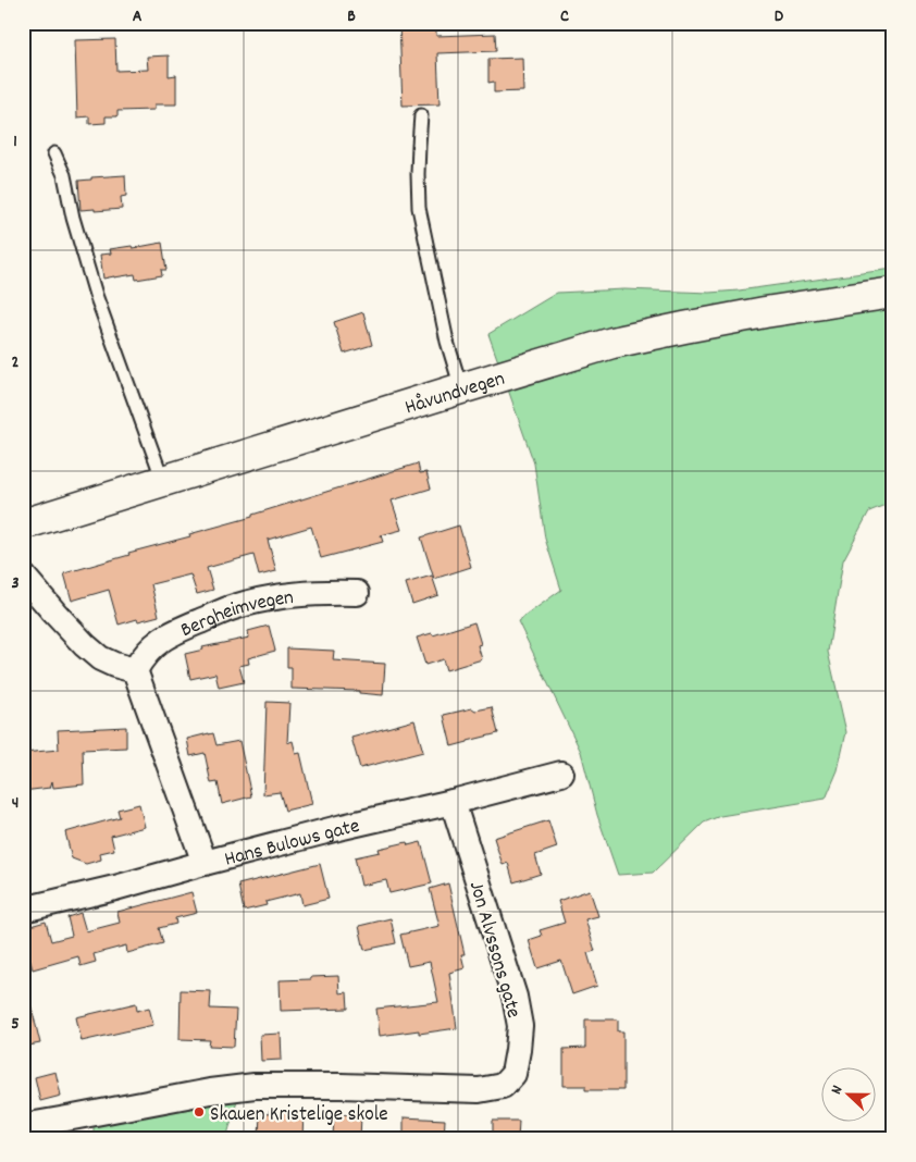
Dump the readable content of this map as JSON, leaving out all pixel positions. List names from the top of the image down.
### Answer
{
  "streets": {
    "main road": ["Håvundvegen"],
    "street": ["Bergheimvegen", "Hans Bulows gate", "Jon Alvssons gate"]
  },
  "crossings": [
    ["Hans Bulows gate", "Jon Alvssons gate"]
  ],
  "places": ["Skauen Kristelige skole"],
  "north": "left",
  "grid": {
    "columns": [
      "A",
      "B",
      "C",
      "D"
    ],
    "rows": [
      "1",
      "2",
      "3",
      "4",
      "5"
    ]
  }
}
